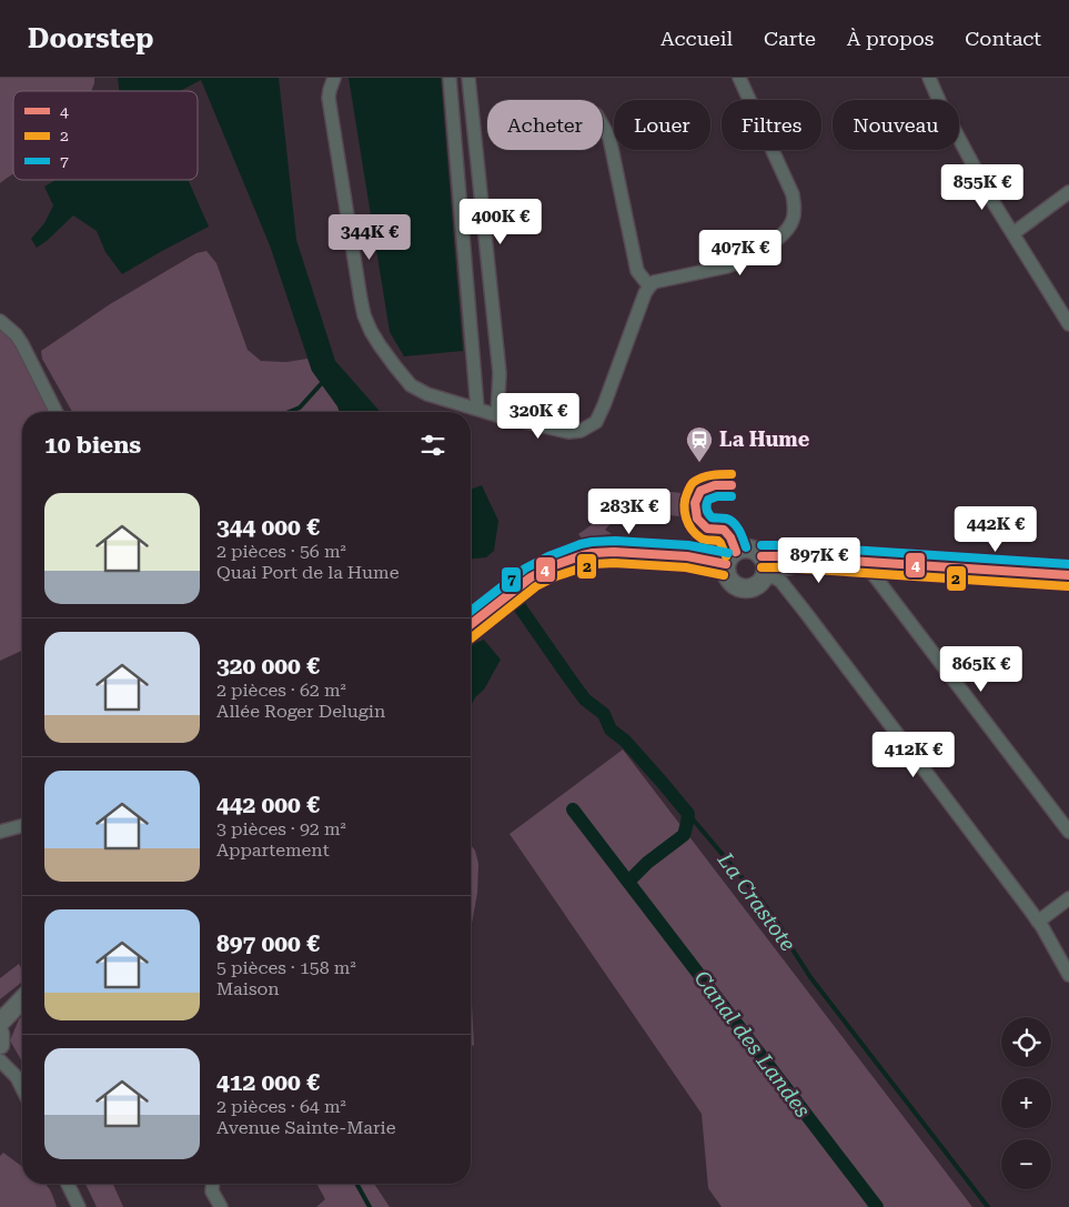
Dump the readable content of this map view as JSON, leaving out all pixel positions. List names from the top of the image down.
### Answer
{
  "water": ["La Crastote", "Canal des Landes"],
  "places": {
    "station": ["La Hume"]
  },
  "lines": ["transit line 2", "transit line 4", "transit line 7"],
  "legend": ["4", "2", "7"],
  "page": {
    "header": "Doorstep",
    "nav": [
      "Accueil",
      "Carte",
      "À propos",
      "Contact"
    ],
    "chip": [
      "Acheter",
      "Louer",
      "Filtres",
      "Nouveau"
    ],
    "price": [
      "855K €",
      "400K €",
      "344K €",
      "407K €",
      "320K €",
      "283K €",
      "442K €",
      "897K €",
      "865K €",
      "412K €"
    ],
    "heading": "10 biens",
    "list": [
      {
        "name": "344 000 €",
        "note": "2 pièces · 56 m² · Quai Port de la Hume"
      },
      {
        "name": "320 000 €",
        "note": "2 pièces · 62 m² · Allée Roger Delugin"
      },
      {
        "name": "442 000 €",
        "note": "3 pièces · 92 m² · Appartement"
      },
      {
        "name": "897 000 €",
        "note": "5 pièces · 158 m² · Maison"
      },
      {
        "name": "412 000 €",
        "note": "2 pièces · 64 m² · Avenue Sainte-Marie"
      }
    ],
    "map_buttons": ["+", "−"]
  }
}
